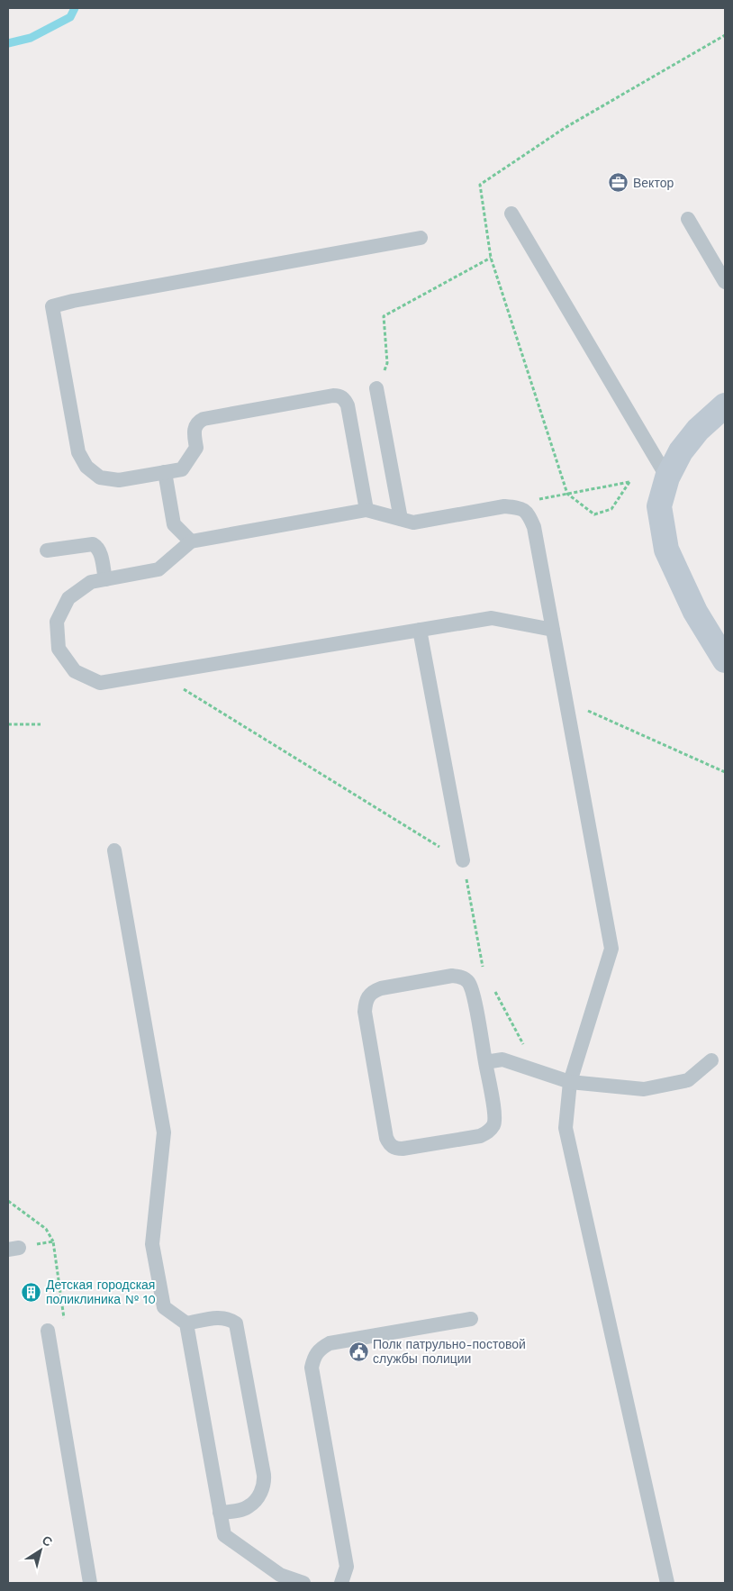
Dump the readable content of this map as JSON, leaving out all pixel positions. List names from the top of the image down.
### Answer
{
  "places": {
    "office": ["Вектор"],
    "building": ["Детская городская поликлиника № 10"],
    "public building": ["Полк патрульно-постовой службы полиции"]
  },
  "north": "top right"
}
